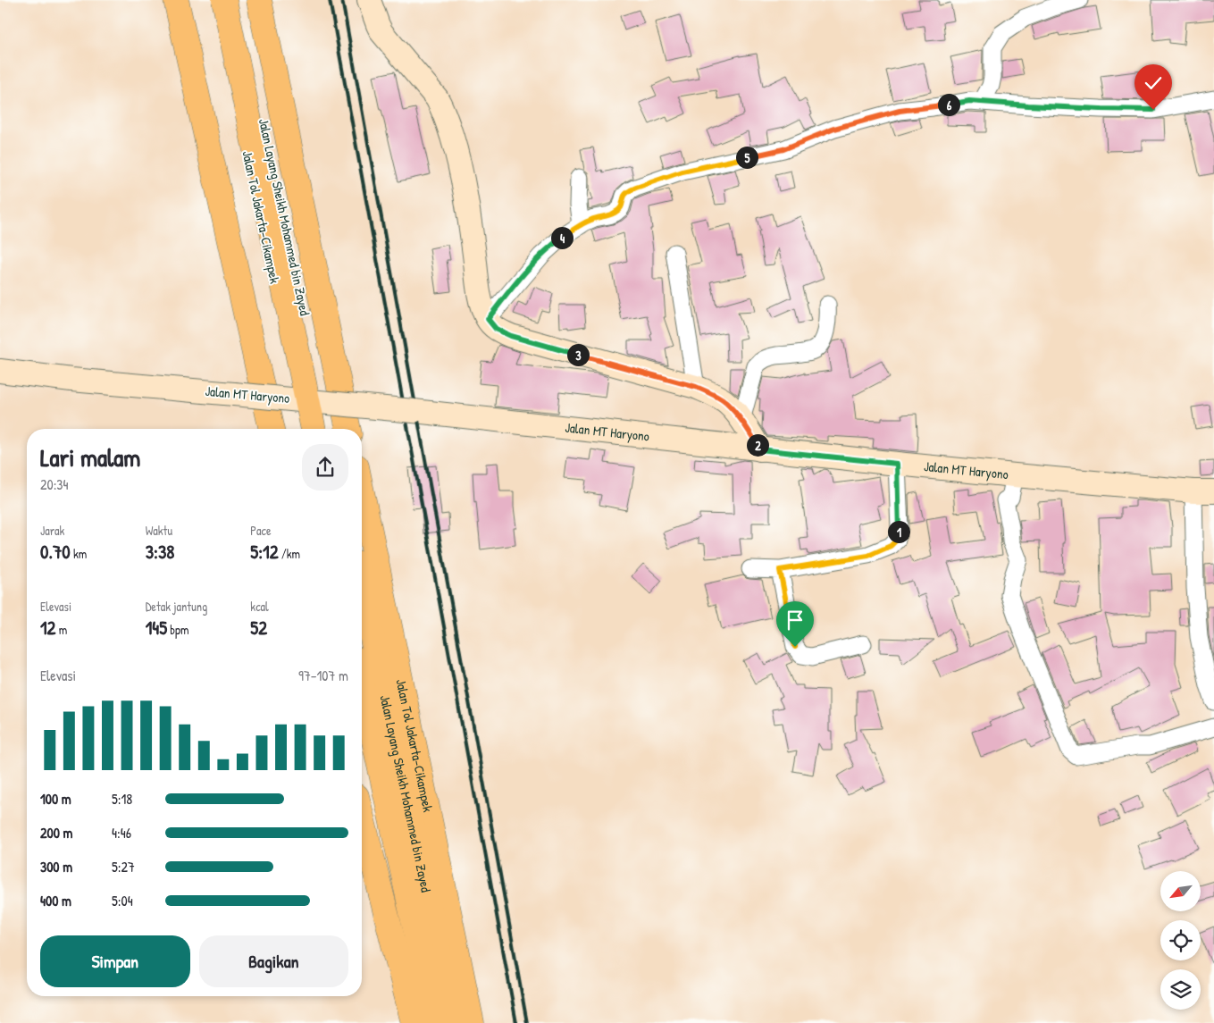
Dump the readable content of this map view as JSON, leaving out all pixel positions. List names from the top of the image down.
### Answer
{
  "streets": {
    "highway": ["Jalan Tol Jakarta–Cikampek", "Jalan Layang Sheikh Mohammed bin Zayed"],
    "main road": ["Jalan MT Haryono"]
  },
  "north": "bottom left",
  "page": {
    "pins": [
      "6",
      "5",
      "4",
      "3",
      "2",
      "1"
    ],
    "heading": ["Lari malam", "20:34"],
    "stats": [
      ["Jarak", "0.70 km"],
      ["Waktu", "3:38"],
      ["Pace", "5:12 /km"],
      ["Elevasi", "12 m"],
      ["Detak jantung", "145 bpm"],
      ["kcal", "52"]
    ],
    "chart": ["Elevasi", "97–107 m"],
    "list": [
      {
        "name": "100 m",
        "note": "5:18"
      },
      {
        "name": "200 m",
        "note": "4:46"
      },
      {
        "name": "300 m",
        "note": "5:27"
      },
      {
        "name": "400 m",
        "note": "5:04"
      }
    ],
    "buttons": ["Simpan", "Bagikan"]
  }
}
